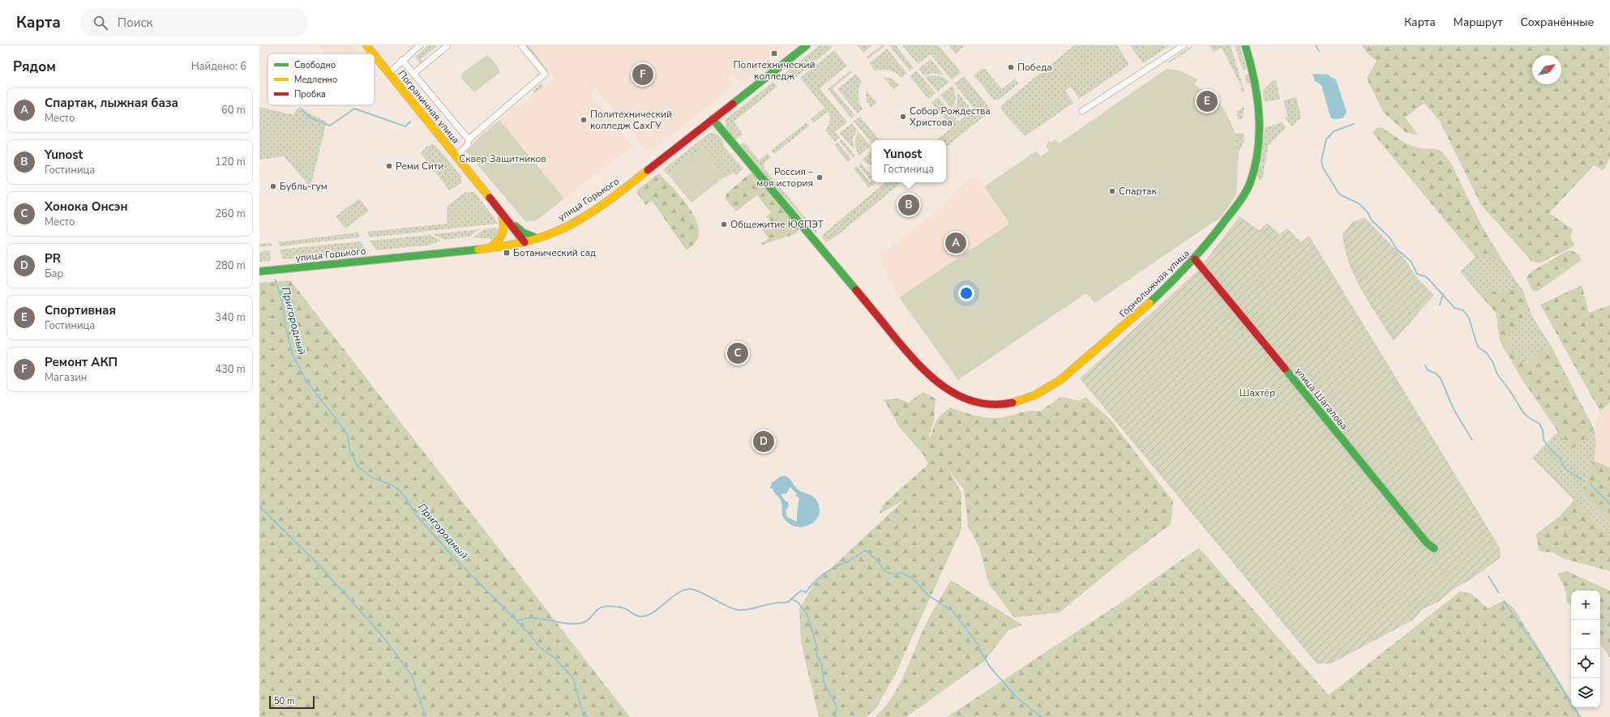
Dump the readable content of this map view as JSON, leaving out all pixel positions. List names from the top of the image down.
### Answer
{
  "streets": {
    "street": [
      "Пограничная улица",
      "улица Горького",
      "Горнолыжная улица",
      "улица Шагалова"
    ]
  },
  "crossings": [
    ["Пограничная улица", "улица Горького"],
    ["улица Горького", "Горнолыжная улица"],
    ["Горнолыжная улица", "улица Шагалова"]
  ],
  "water": ["Пригородный"],
  "parks": ["Сквер Защитников", "Шахтёр"],
  "places": {
    "transit": ["Политехнический колледж", "Ботанический сад"],
    "other": [
      "Победа",
      "Собор Рождества Христова",
      "Политехнический колледж СахГУ",
      "Реми Сити",
      "Россия – моя история",
      "Бубль-гум",
      "Спартак",
      "Общежитие ЮСПЭТ"
    ]
  },
  "legend": ["Свободно", "Медленно", "Пробка"],
  "scale_bar": "50 m",
  "north": "top right",
  "page": {
    "header": "Карта",
    "search": "Поиск",
    "nav": ["Карта", "Маршрут", "Сохранённые"],
    "heading": ["Рядом", "Найдено: 6"],
    "pins": [
      "F",
      "E",
      "B",
      "A",
      "C",
      "D"
    ],
    "list": [
      {
        "mark": "A",
        "name": "Спартак, лыжная база",
        "note": "Место",
        "value": "60 m"
      },
      {
        "mark": "B",
        "name": "Yunost",
        "note": "Гостиница",
        "value": "120 m"
      },
      {
        "mark": "C",
        "name": "Хонока Онсэн",
        "note": "Место",
        "value": "260 m"
      },
      {
        "mark": "D",
        "name": "PR",
        "note": "Бар",
        "value": "280 m"
      },
      {
        "mark": "E",
        "name": "Спортивная",
        "note": "Гостиница",
        "value": "340 m"
      },
      {
        "mark": "F",
        "name": "Ремонт АКП",
        "note": "Магазин",
        "value": "430 m"
      }
    ],
    "popup": ["Yunost", "Гостиница"],
    "map_buttons": ["+", "−"],
    "scale": "50 m"
  }
}
